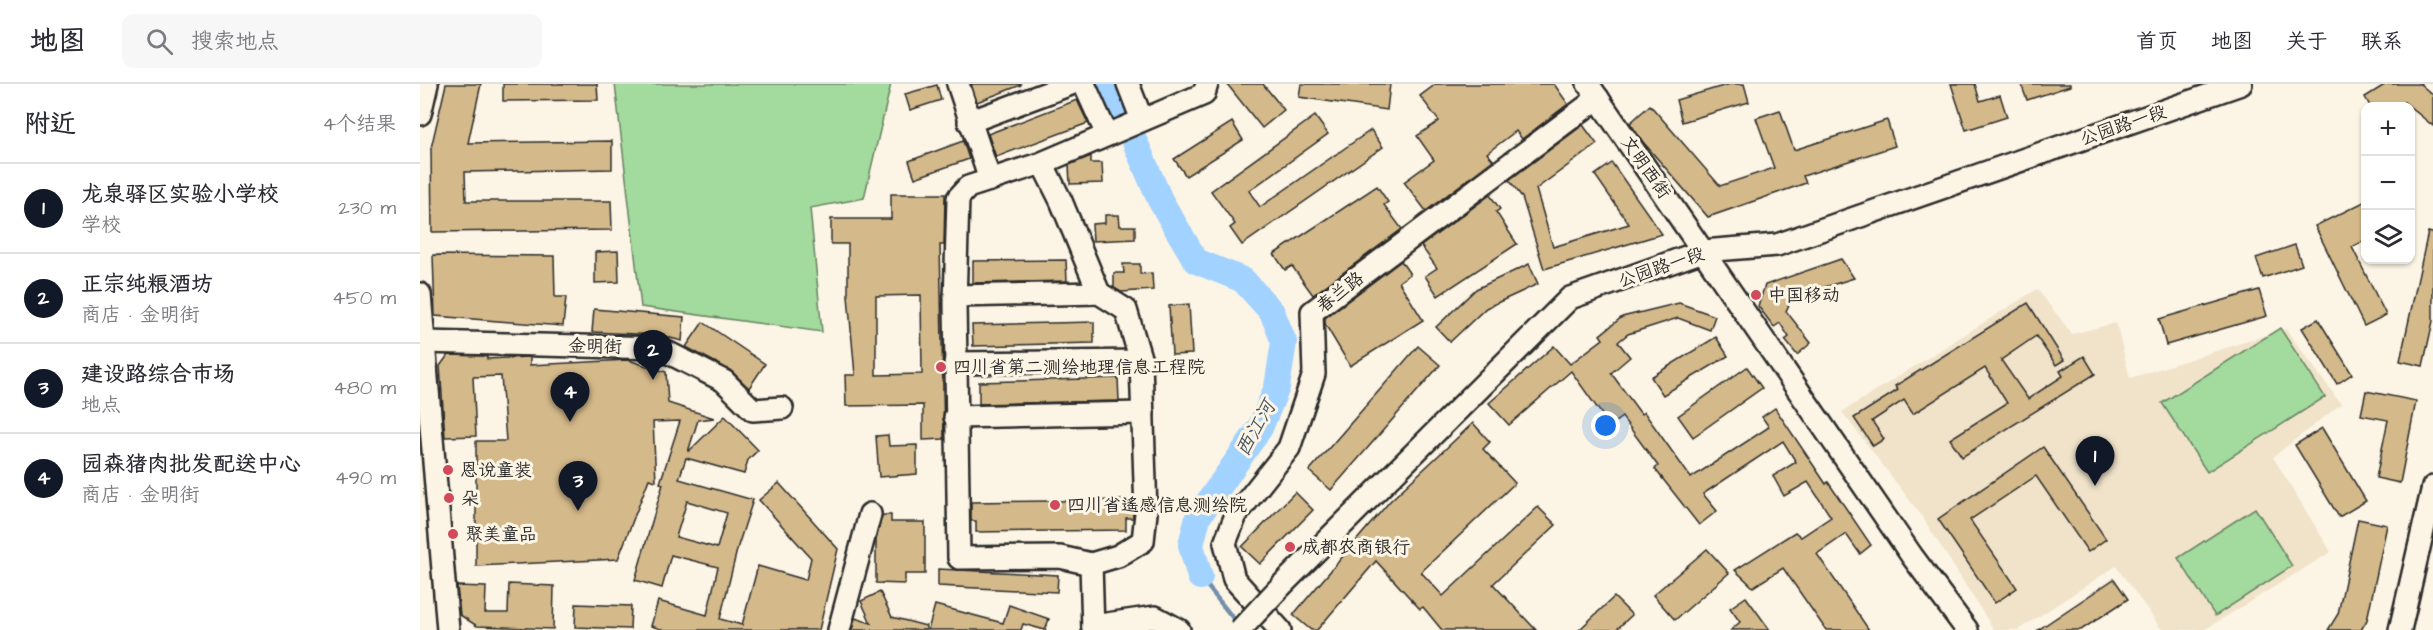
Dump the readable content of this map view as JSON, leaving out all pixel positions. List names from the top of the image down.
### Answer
{
  "streets": {
    "street": [
      "公园路一段",
      "文明西街",
      "春兰路",
      "金明街"
    ]
  },
  "crossings": [
    ["公园路一段", "文明西街"],
    ["文明西街", "春兰路"]
  ],
  "water": ["西江河"],
  "places": [
    "中国移动",
    "四川省第二测绘地理信息工程院",
    "恩说童装",
    "朵",
    "四川省遥感信息测绘院",
    "聚美童品",
    "成都农商银行"
  ],
  "page": {
    "header": "地图",
    "search": "搜索地点",
    "nav": [
      "首页",
      "地图",
      "关于",
      "联系"
    ],
    "heading": ["附近", "4个结果"],
    "map_buttons": ["+", "−"],
    "list": [
      {
        "mark": "1",
        "name": "龙泉驿区实验小学校",
        "note": "学校",
        "value": "230 m"
      },
      {
        "mark": "2",
        "name": "正宗纯粮酒坊",
        "note": "商店 · 金明街",
        "value": "450 m"
      },
      {
        "mark": "3",
        "name": "建设路综合市场",
        "note": "地点",
        "value": "480 m"
      },
      {
        "mark": "4",
        "name": "园森猪肉批发配送中心",
        "note": "商店 · 金明街",
        "value": "490 m"
      }
    ],
    "pins": [
      "2",
      "4",
      "1",
      "3"
    ]
  }
}
